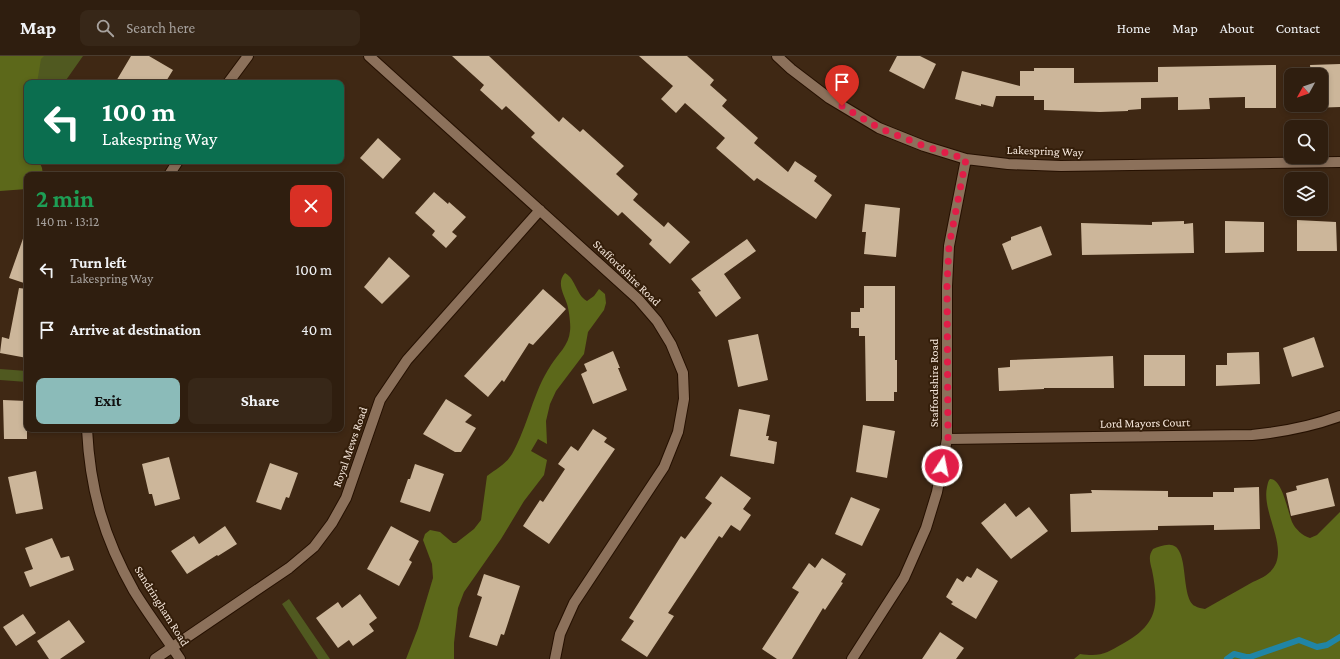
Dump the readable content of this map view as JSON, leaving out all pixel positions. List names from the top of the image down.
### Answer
{
  "streets": {
    "street": [
      "Lakespring Way",
      "Staffordshire Road",
      "Lord Mayors Court",
      "Royal Mews Road",
      "Sandringham Road"
    ]
  },
  "crossings": [
    ["Lakespring Way", "Staffordshire Road"],
    ["Staffordshire Road", "Lord Mayors Court"],
    ["Staffordshire Road", "Royal Mews Road"],
    ["Royal Mews Road", "Sandringham Road"]
  ],
  "north": "bottom left",
  "page": {
    "header": "Map",
    "search": "Search here",
    "nav": [
      "Home",
      "Map",
      "About",
      "Contact"
    ],
    "turn": ["100 m", "Lakespring Way"],
    "heading": ["2 min", "140 m · 13:12"],
    "list": [
      {
        "name": "Turn left",
        "note": "Lakespring Way",
        "value": "100 m"
      },
      {
        "name": "Arrive at destination",
        "value": "40 m"
      }
    ],
    "buttons": ["Exit", "Share"]
  }
}
